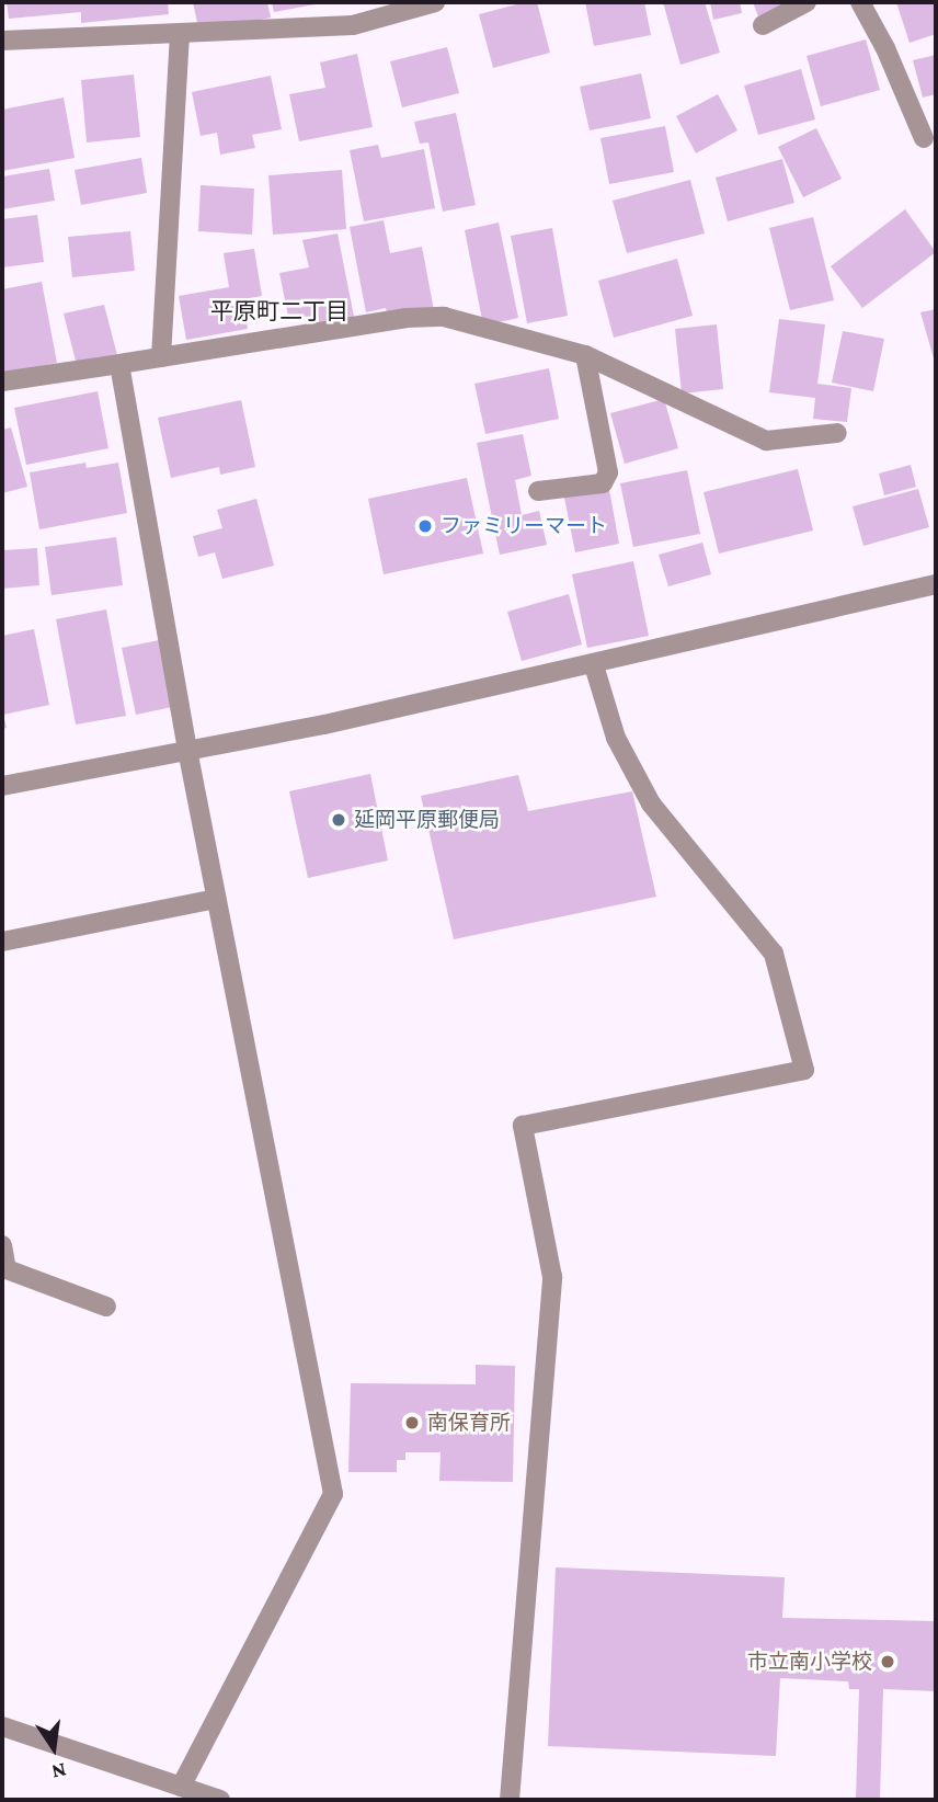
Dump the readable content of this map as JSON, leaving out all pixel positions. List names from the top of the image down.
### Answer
{
  "districts": ["平原町二丁目"],
  "places": [
    "ファミリーマート",
    "延岡平原郵便局",
    "南保育所",
    "市立南小学校"
  ],
  "north": "bottom"
}
